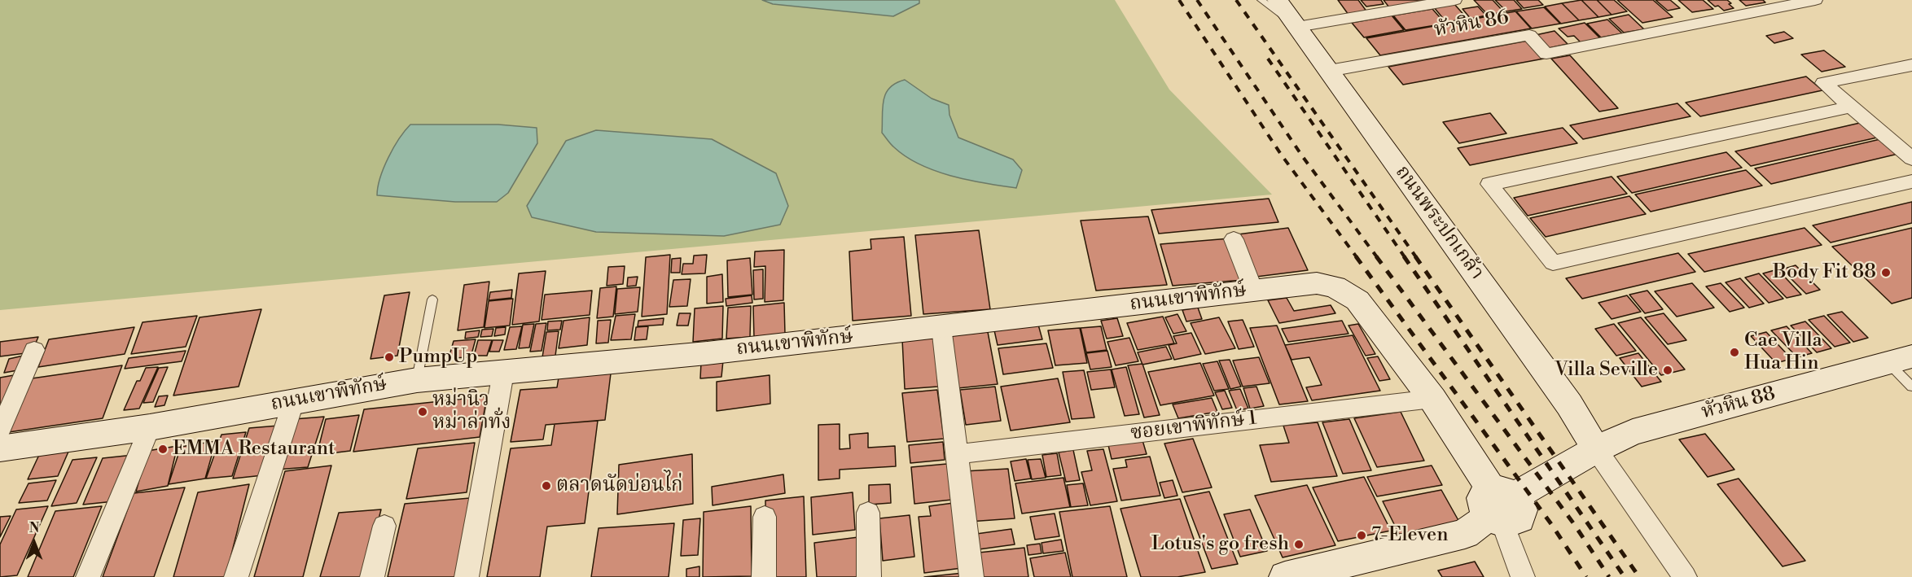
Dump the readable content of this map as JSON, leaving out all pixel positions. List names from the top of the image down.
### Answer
{
  "streets": {
    "street": [
      "หัวหิน 86",
      "ถนนพระปกเกล้า",
      "ถนนเขาพิทักษ์",
      "หัวหิน 88",
      "ซอยเขาพิทักษ์ 1"
    ]
  },
  "crossings": [
    ["หัวหิน 86", "ถนนพระปกเกล้า"],
    ["ถนนพระปกเกล้า", "หัวหิน 88"],
    ["ถนนเขาพิทักษ์", "หัวหิน 88"],
    ["ถนนเขาพิทักษ์", "ซอยเขาพิทักษ์ 1"]
  ],
  "places": [
    "Body Fit 88",
    "Cae Villa Hua Hin",
    "PumpUp",
    "Villa Seville",
    "หม่านิว หม่าล่าทั่ง",
    "EMMA Restaurant",
    "ตลาดนัดบ่อนไก่",
    "7-Eleven",
    "Lotus's go fresh"
  ],
  "north": "top"
}
